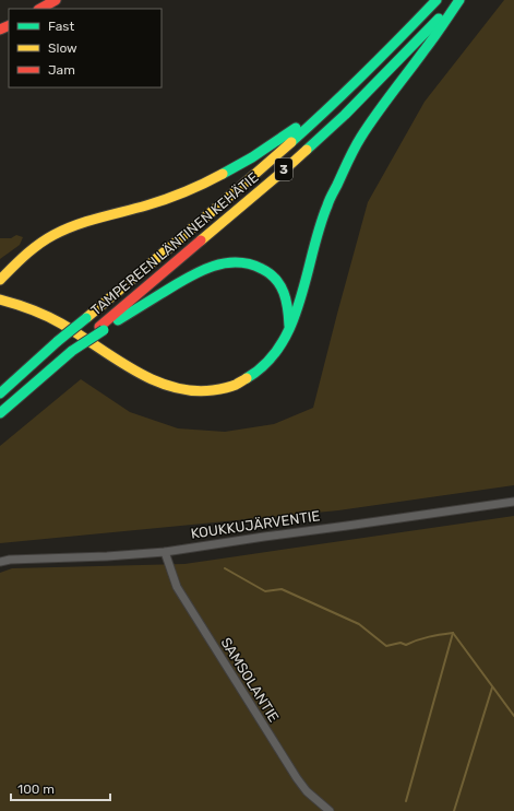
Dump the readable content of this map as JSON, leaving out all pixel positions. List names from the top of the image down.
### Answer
{
  "streets": {
    "main road": ["3", "TAMPEREEN LÄNTINEN KEHÄTIE"],
    "street": ["KOUKKUJÄRVENTIE", "SAMSOLANTIE"]
  },
  "crossings": [
    ["KOUKKUJÄRVENTIE", "SAMSOLANTIE"]
  ],
  "legend": ["Fast", "Slow", "Jam"],
  "scale_bar": "100 m"
}
